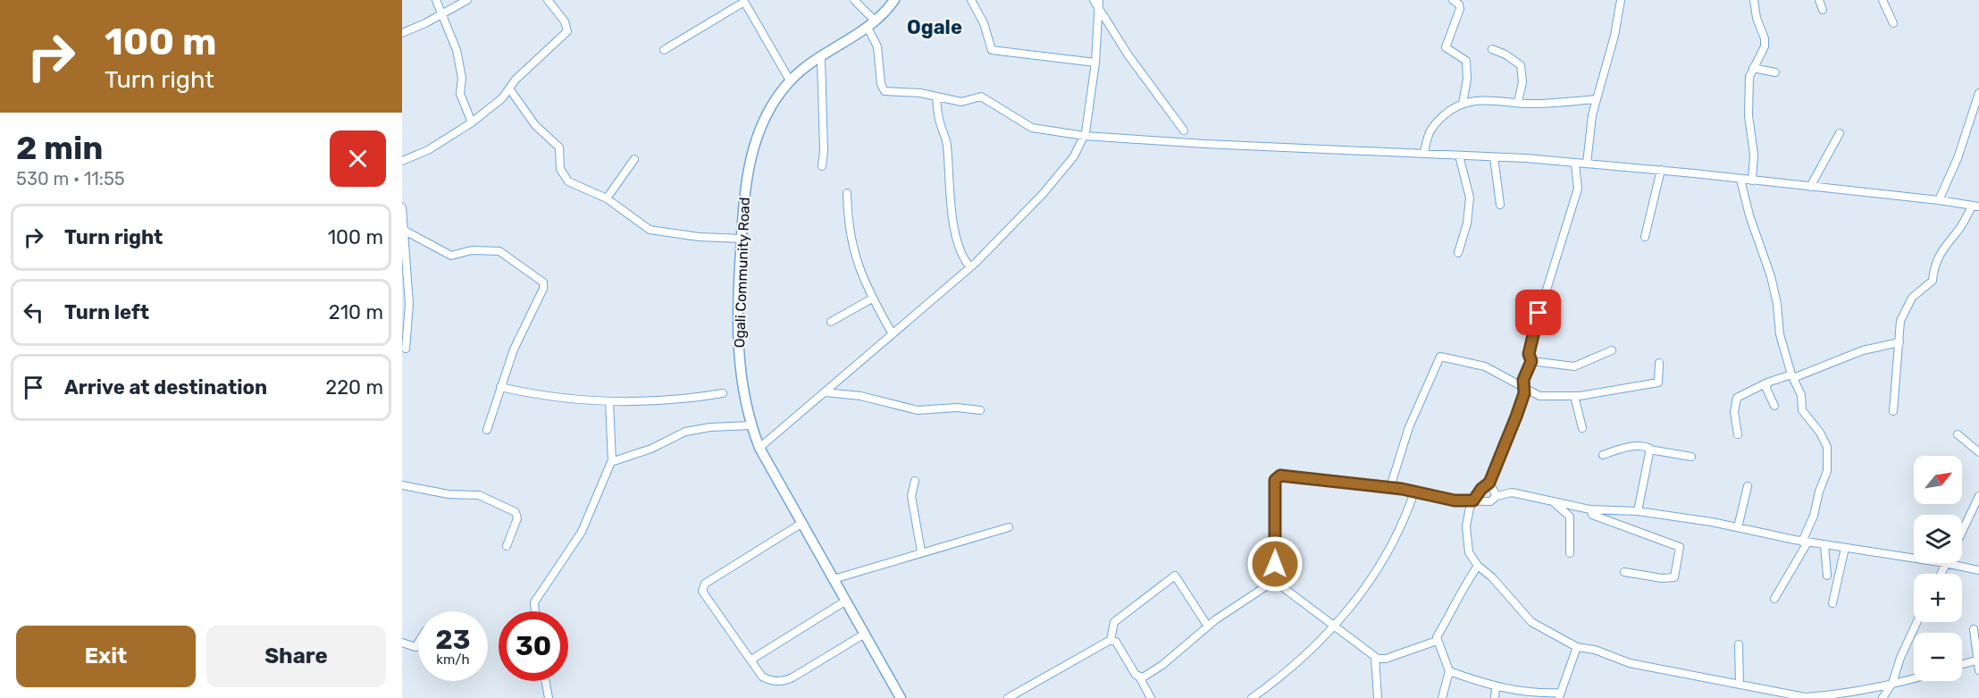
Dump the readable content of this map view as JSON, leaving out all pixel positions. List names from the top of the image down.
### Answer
{
  "streets": {
    "street": ["Ogali Community Road"]
  },
  "districts": ["Ogale"],
  "north": "top right",
  "page": {
    "turn": ["100 m", "Turn right"],
    "heading": ["2 min", "530 m · 11:55"],
    "list": [
      {
        "name": "Turn right",
        "value": "100 m"
      },
      {
        "name": "Turn left",
        "value": "210 m"
      },
      {
        "name": "Arrive at destination",
        "value": "220 m"
      }
    ],
    "map_buttons": ["+", "−"],
    "speed": "23 km/h",
    "limit": "30",
    "buttons": ["Exit", "Share"]
  }
}
